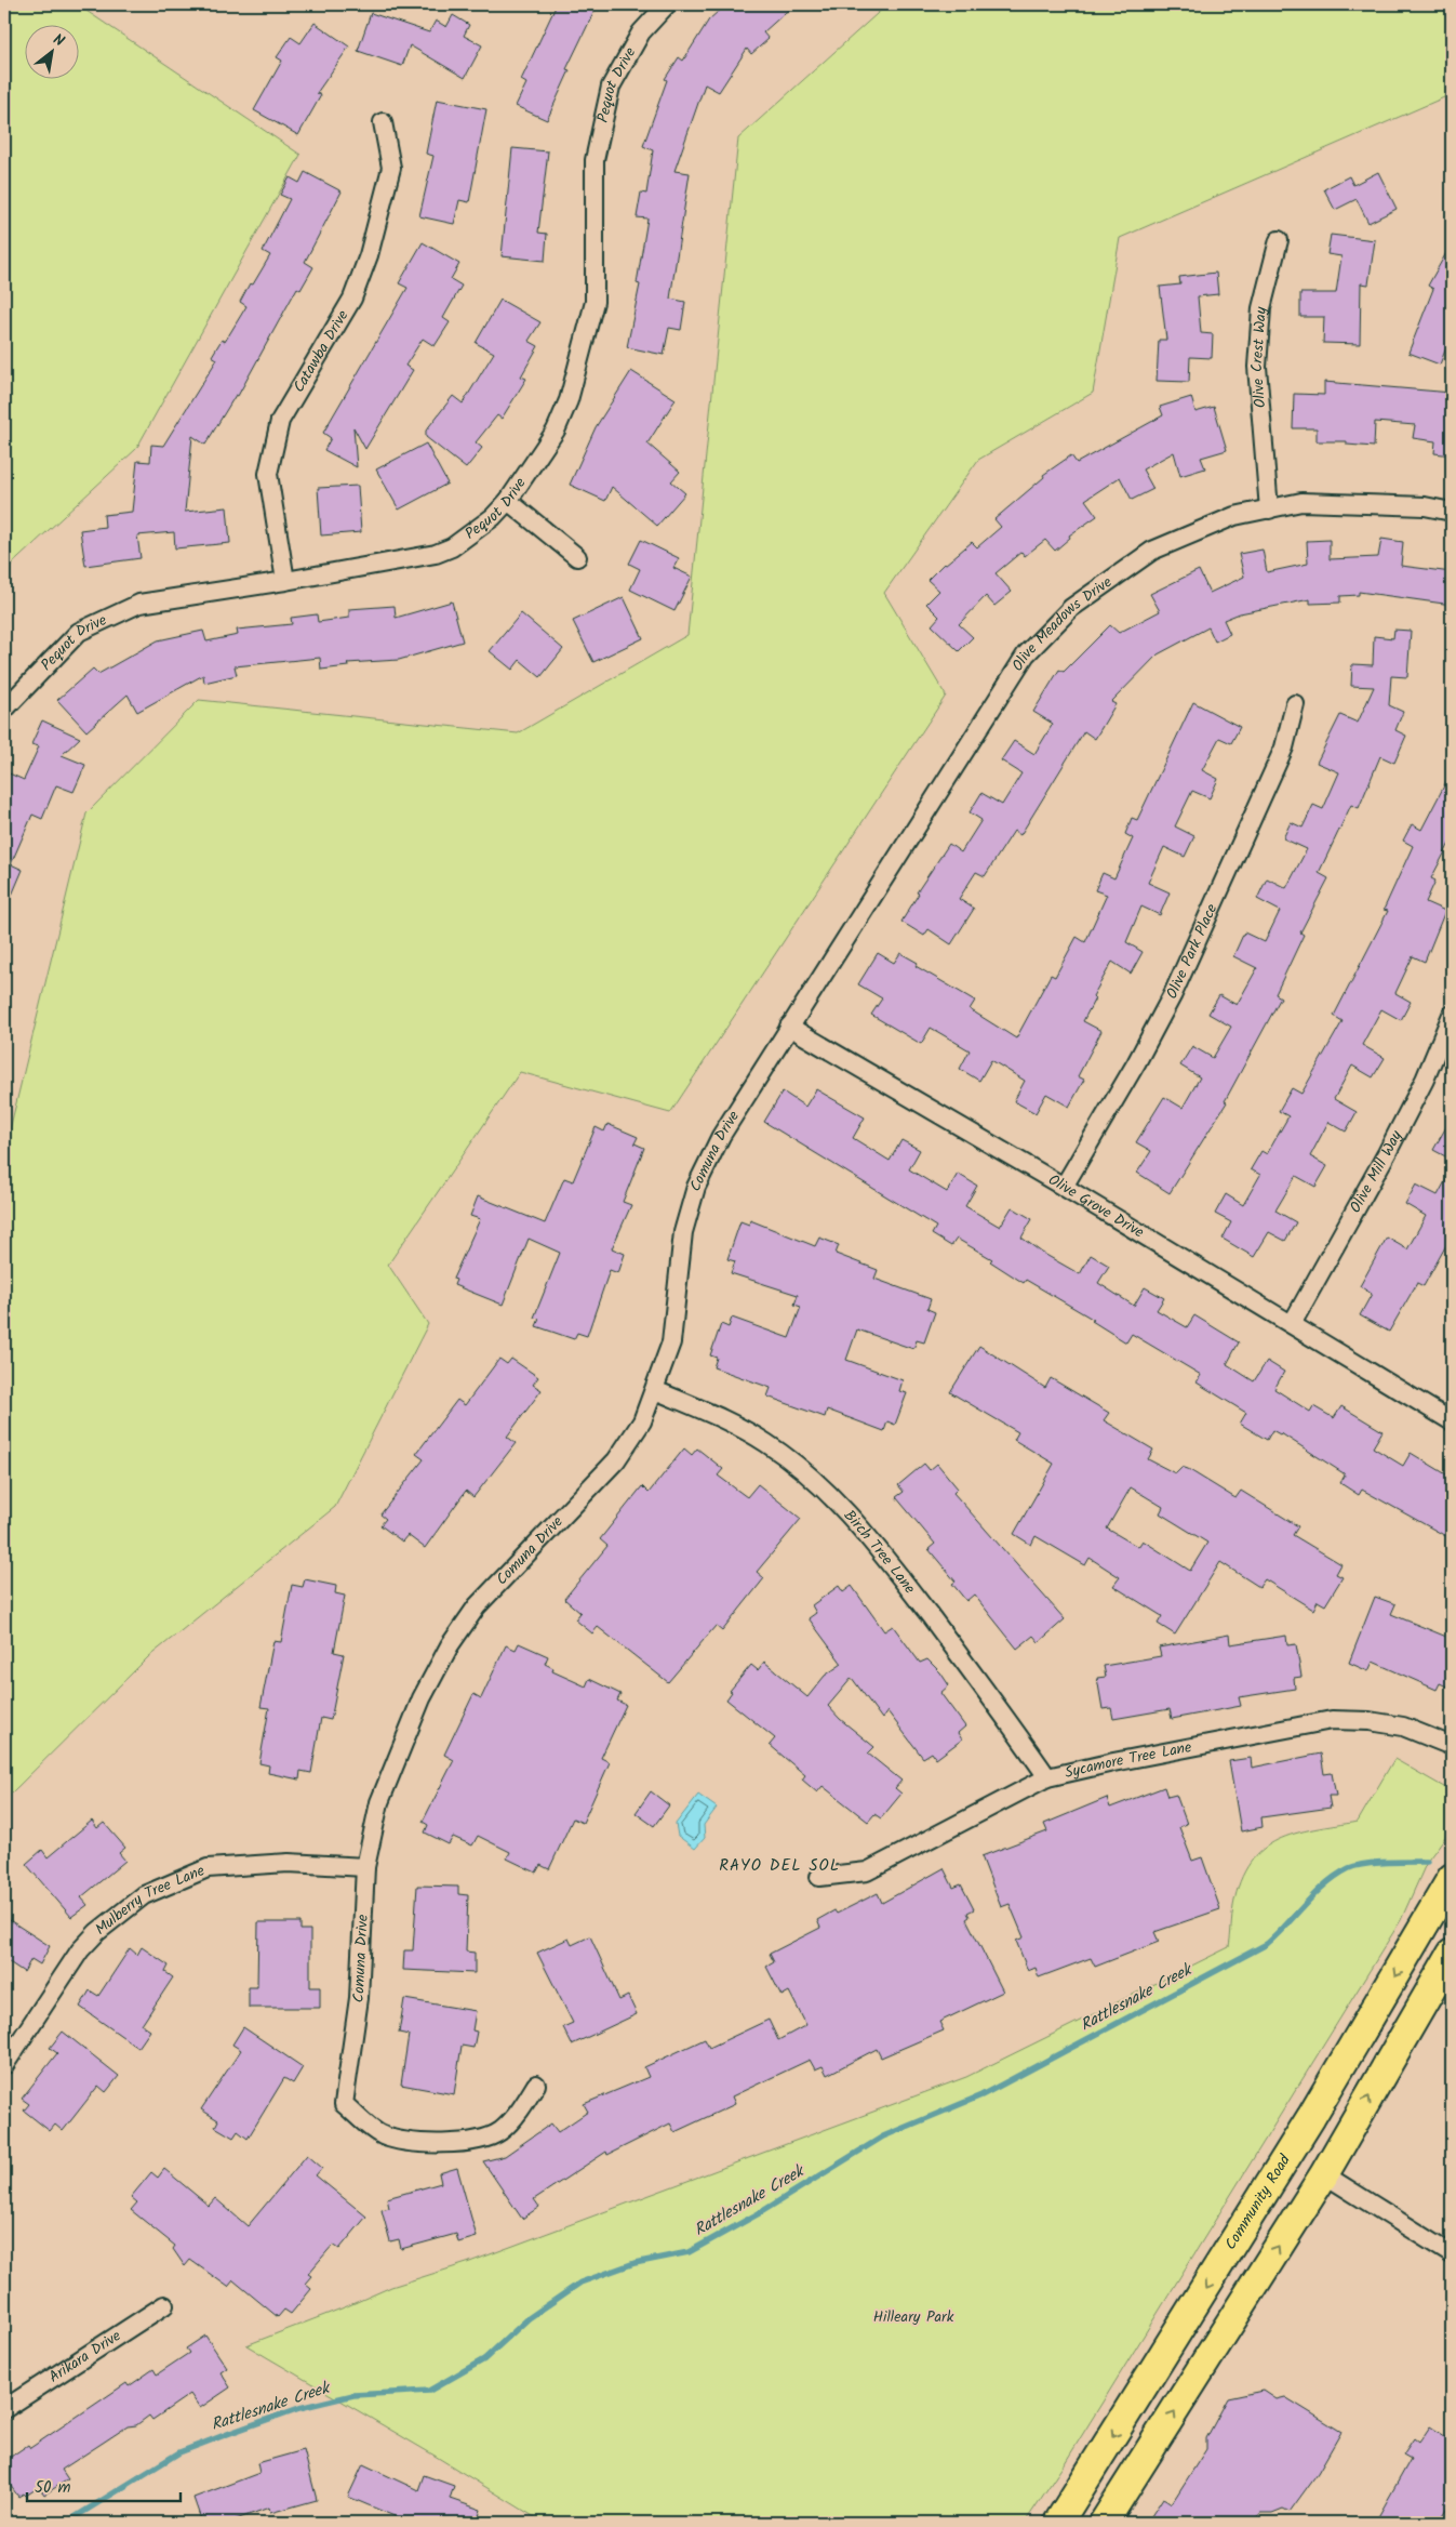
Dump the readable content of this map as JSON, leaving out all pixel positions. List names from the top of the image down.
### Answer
{
  "streets": {
    "main road": ["Community Road"],
    "street": [
      "Pequot Drive",
      "Catawba Drive",
      "Olive Crest Way",
      "Olive Meadows Drive",
      "Olive Park Place",
      "Comuna Drive",
      "Olive Mill Way",
      "Olive Grove Drive",
      "Birch Tree Lane",
      "Sycamore Tree Lane",
      "Mulberry Tree Lane",
      "Arikara Drive"
    ]
  },
  "crossings": [
    ["Pequot Drive", "Catawba Drive"],
    ["Olive Crest Way", "Olive Meadows Drive"],
    ["Olive Meadows Drive", "Comuna Drive"],
    ["Olive Meadows Drive", "Olive Grove Drive"],
    ["Olive Park Place", "Olive Grove Drive"],
    ["Comuna Drive", "Olive Grove Drive"],
    ["Comuna Drive", "Birch Tree Lane"],
    ["Comuna Drive", "Mulberry Tree Lane"],
    ["Olive Mill Way", "Olive Grove Drive"],
    ["Birch Tree Lane", "Sycamore Tree Lane"]
  ],
  "districts": ["RAYO DEL SOL"],
  "water": ["Rattlesnake Creek"],
  "parks": ["Hilleary Park"],
  "scale_bar": "50 m",
  "north": "top right"
}
